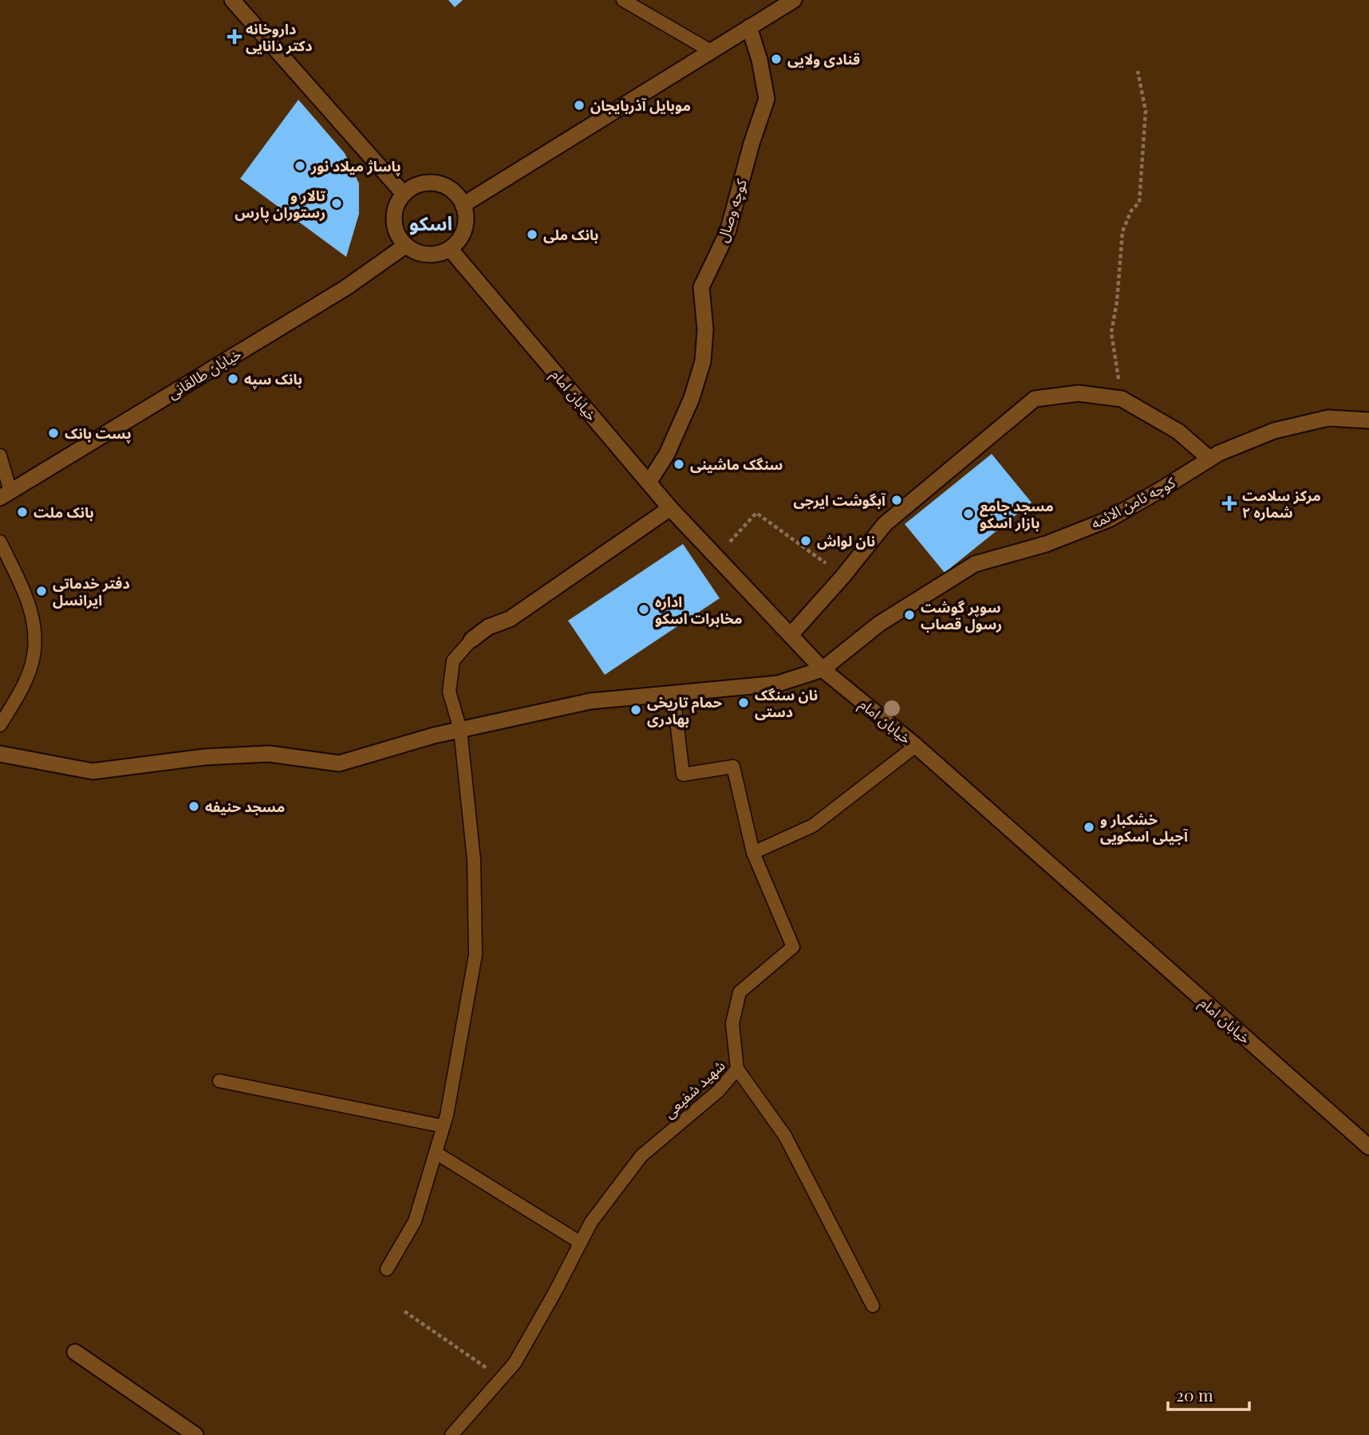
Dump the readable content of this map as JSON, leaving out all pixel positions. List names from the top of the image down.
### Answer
{
  "streets": {
    "street": [
      "کوچه وصال",
      "خیابان طالقانی",
      "خیابان امام",
      "کوچه ثامن الائمه"
    ],
    "lane": ["شهید شفیعی"]
  },
  "crossings": [
    ["کوچه وصال", "خیابان امام"],
    ["خیابان طالقانی", "خیابان امام"],
    ["خیابان امام", "کوچه ثامن الائمه"]
  ],
  "districts": ["اسکو"],
  "places": {
    "health": ["داروخانه دکتر دانایی", "مرکز سلامت شماره ۲"],
    "other": [
      "قنادی ولایی",
      "موبایل آذربایجان",
      "پاساژ میلاد نور",
      "تالار و رستوران پارس",
      "بانک ملی",
      "بانک سپه",
      "پست بانک",
      "سنگک ماشینی",
      "آبگوشت ایرجی",
      "بانک ملت",
      "مسجد جامع بازار اسکو",
      "نان لواش",
      "دفتر خدماتی ایرانسل",
      "اداره مخابرات اسکو",
      "سوپر گوشت رسول قصاب",
      "نان سنگک دستی",
      "حمام تاریخی بهادری",
      "مسجد حنیفه",
      "خشکبار و آجیلی اسکویی"
    ]
  },
  "scale_bar": "20 m"
}
